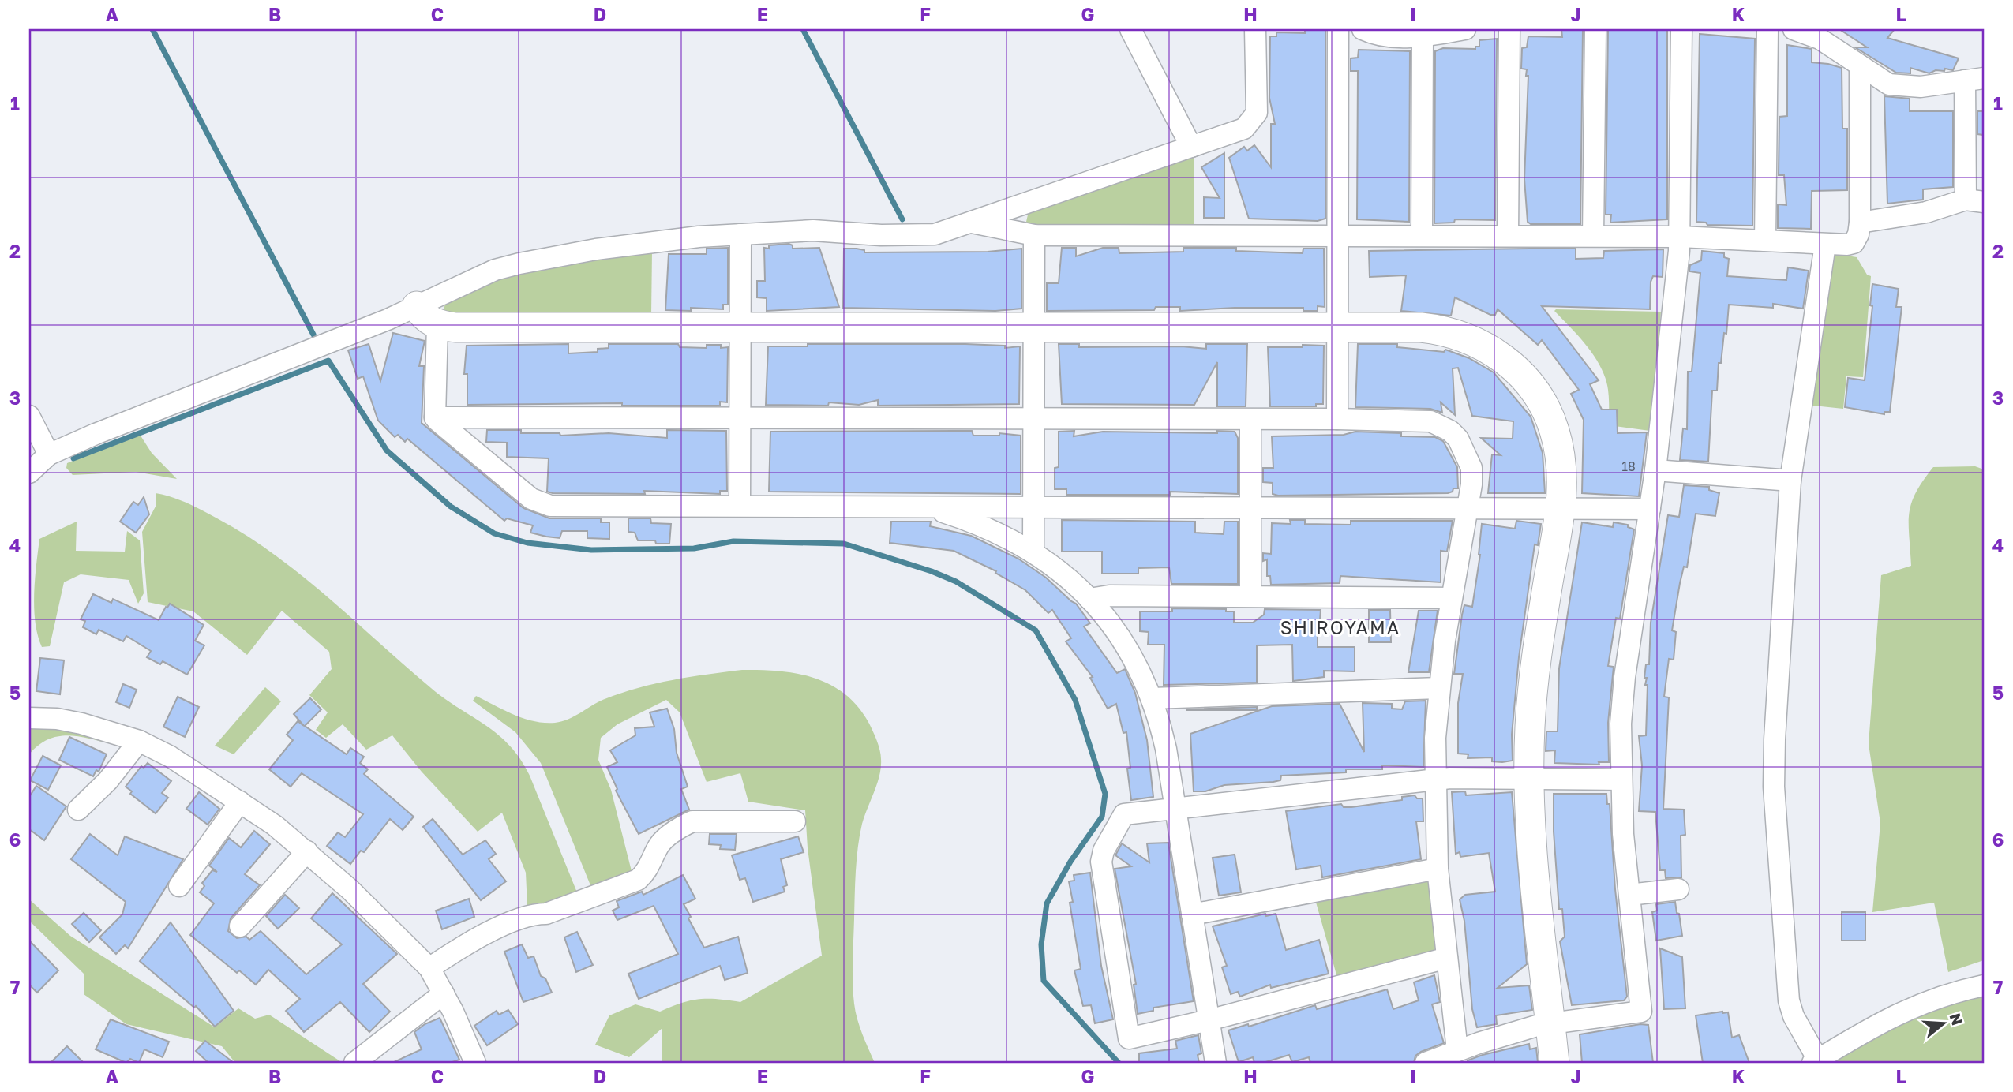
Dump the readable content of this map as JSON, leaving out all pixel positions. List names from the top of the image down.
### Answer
{
  "districts": ["SHIROYAMA"],
  "house_numbers": ["18"],
  "north": "right",
  "grid": {
    "columns": [
      "A",
      "B",
      "C",
      "D",
      "E",
      "F",
      "G",
      "H",
      "I",
      "J",
      "K",
      "L"
    ],
    "rows": [
      "1",
      "2",
      "3",
      "4",
      "5",
      "6",
      "7"
    ]
  }
}
